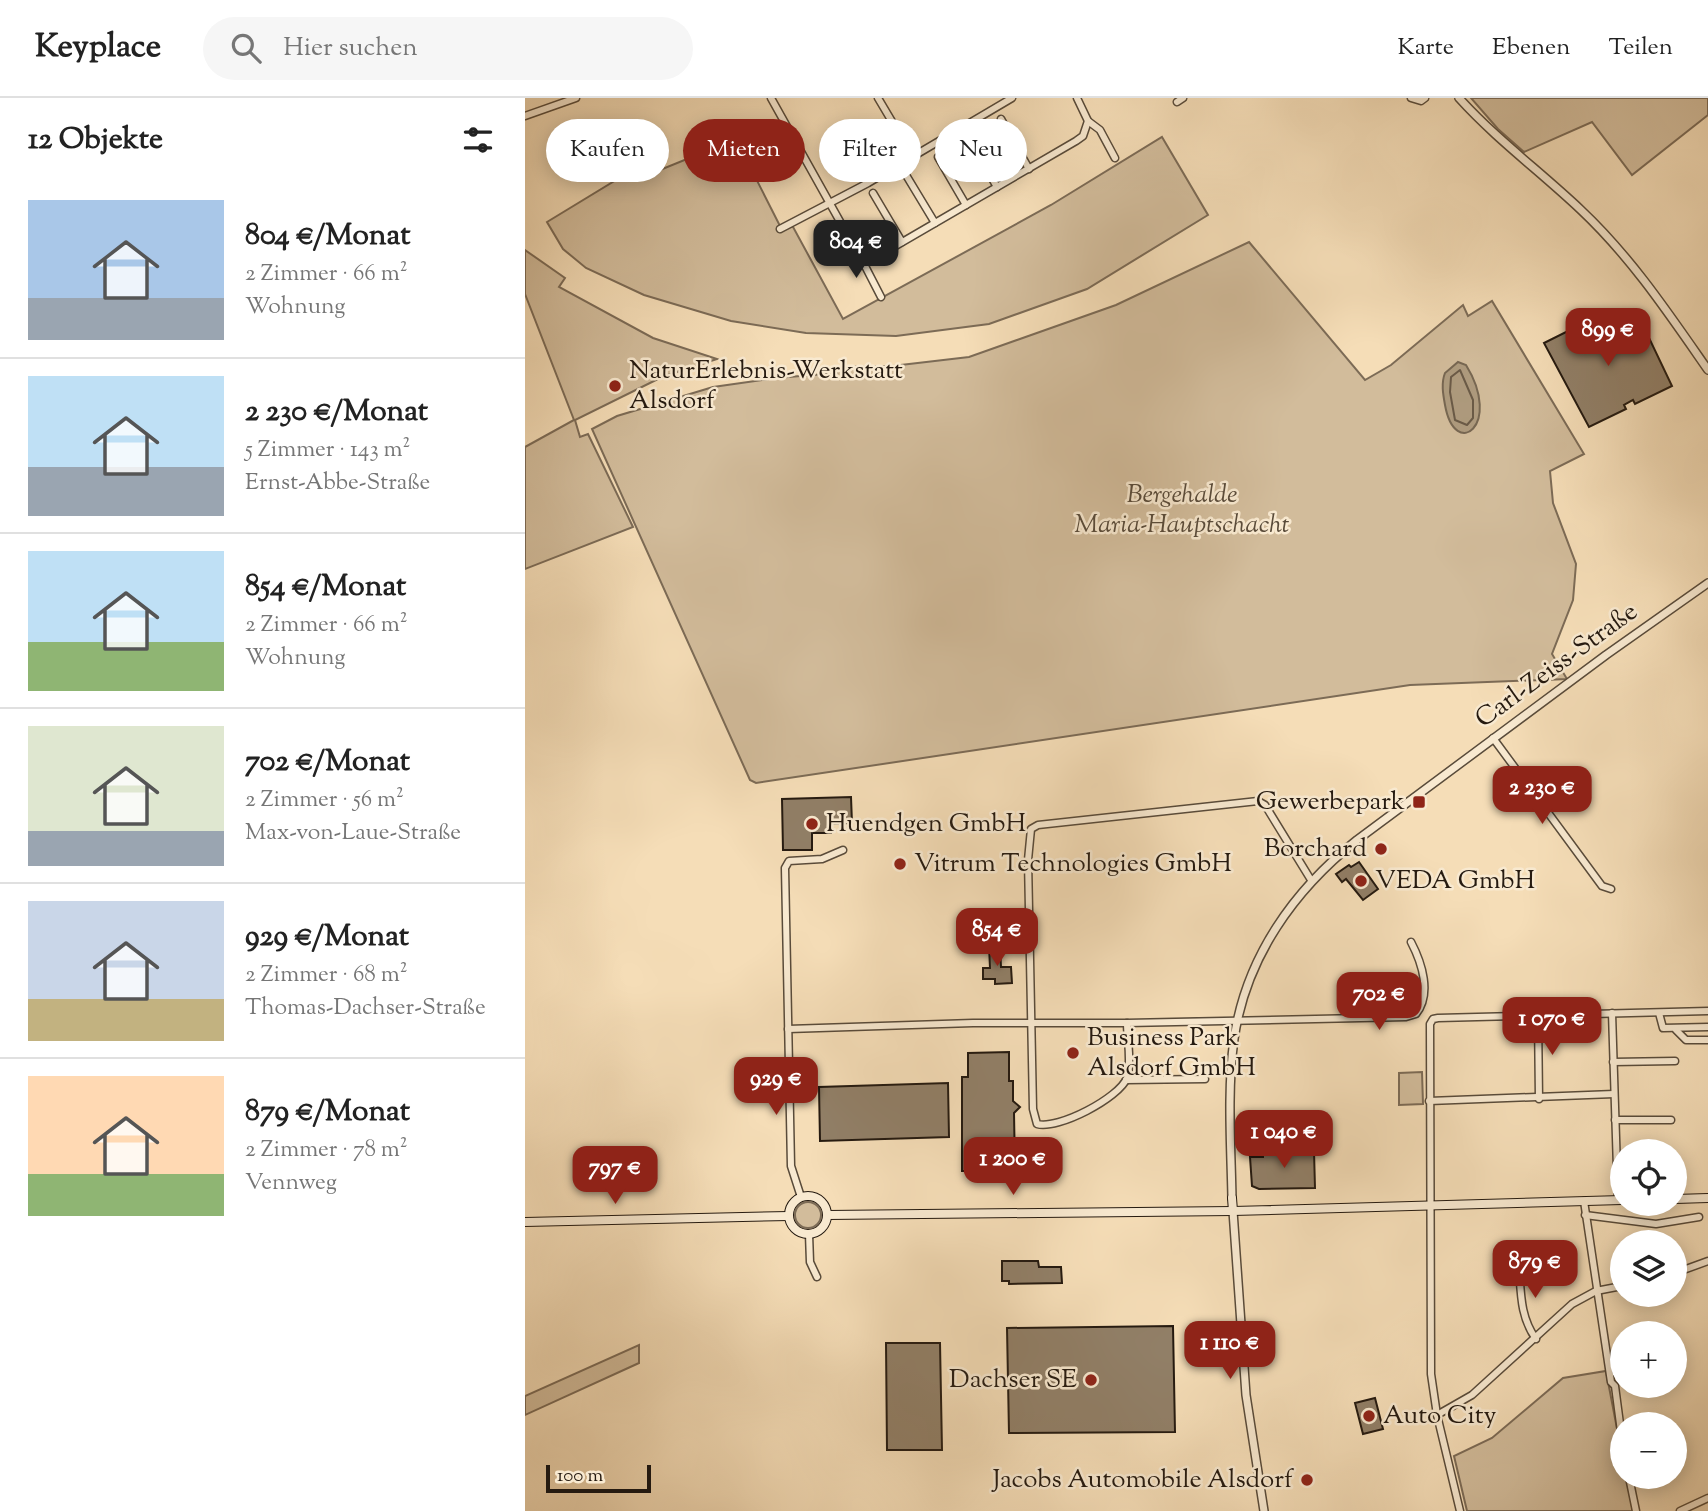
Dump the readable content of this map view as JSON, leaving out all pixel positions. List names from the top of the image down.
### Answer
{
  "streets": {
    "main road": ["Carl-Zeiss-Straße"]
  },
  "parks": ["Bergehalde Maria-Hauptschacht"],
  "places": {
    "other": [
      "NaturErlebnis-Werkstatt Alsdorf",
      "Huendgen GmbH",
      "Borchard",
      "Vitrum Technologies GmbH",
      "VEDA GmbH",
      "Business Park Alsdorf GmbH",
      "Dachser SE",
      "Auto City",
      "Jacobs Automobile Alsdorf"
    ],
    "transit": ["Gewerbepark"]
  },
  "scale_bar": "100 m",
  "page": {
    "header": "Keyplace",
    "search": "Hier suchen",
    "nav": ["Karte", "Ebenen", "Teilen"],
    "heading": "12 Objekte",
    "chip": [
      "Kaufen",
      "Mieten",
      "Filter",
      "Neu"
    ],
    "list": [
      {
        "name": "804 €/Monat",
        "note": "2 Zimmer · 66 m² · Wohnung"
      },
      {
        "name": "2 230 €/Monat",
        "note": "5 Zimmer · 143 m² · Ernst-Abbe-Straße"
      },
      {
        "name": "854 €/Monat",
        "note": "2 Zimmer · 66 m² · Wohnung"
      },
      {
        "name": "702 €/Monat",
        "note": "2 Zimmer · 56 m² · Max-von-Laue-Straße"
      },
      {
        "name": "929 €/Monat",
        "note": "2 Zimmer · 68 m² · Thomas-Dachser-Straße"
      },
      {
        "name": "879 €/Monat",
        "note": "2 Zimmer · 78 m² · Vennweg"
      }
    ],
    "price": [
      "804 €",
      "899 €",
      "2 230 €",
      "854 €",
      "702 €",
      "1 070 €",
      "929 €",
      "1 040 €",
      "1 200 €",
      "797 €",
      "879 €",
      "1 110 €"
    ],
    "map_buttons": ["+", "−"],
    "scale": "100 m"
  }
}
